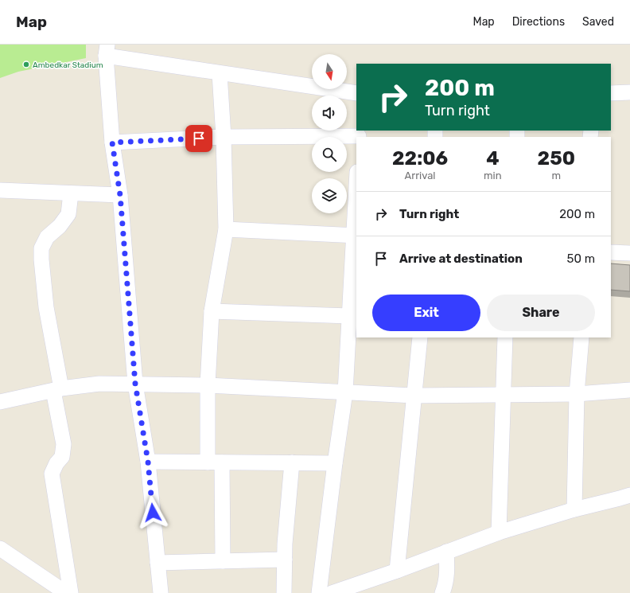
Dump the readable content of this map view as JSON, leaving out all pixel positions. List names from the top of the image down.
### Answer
{
  "places": ["Ambedkar Stadium"],
  "north": "bottom",
  "page": {
    "header": "Map",
    "nav": ["Map", "Directions", "Saved"],
    "turn": ["200 m", "Turn right"],
    "eta": [
      "22:06",
      "Arrival",
      "4",
      "min",
      "250",
      "m"
    ],
    "list": [
      {
        "name": "Turn right",
        "value": "200 m"
      },
      {
        "name": "Arrive at destination",
        "value": "50 m"
      }
    ],
    "buttons": ["Exit", "Share"]
  }
}
